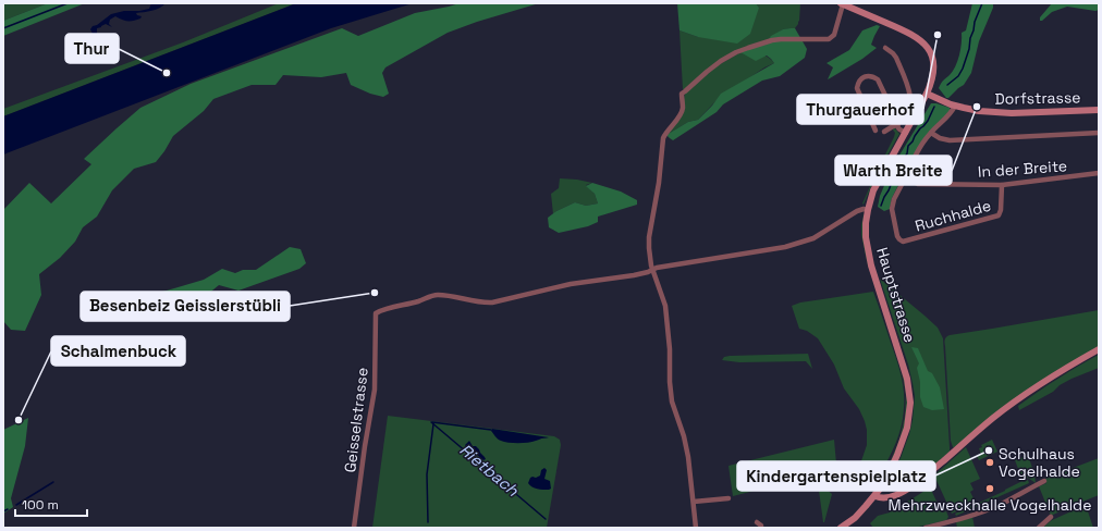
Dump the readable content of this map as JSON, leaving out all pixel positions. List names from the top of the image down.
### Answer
{
  "streets": {
    "main road": ["Dorfstrasse", "Hauptstrasse"],
    "street": ["In der Breite", "Ruchhalde", "Geisselstrasse"]
  },
  "crossings": [
    ["Dorfstrasse", "Hauptstrasse"],
    ["In der Breite", "Ruchhalde"]
  ],
  "water": ["Rietbach"],
  "places": [
    "Thurgauerhof",
    "Thur",
    "Warth Breite",
    "Besenbeiz Geisslerstübli",
    "Schalmenbuck",
    "Kindergartenspielplatz",
    "Schulhaus Vogelhalde",
    "Mehrzweckhalle Vogelhalde"
  ],
  "scale_bar": "100 m"
}
